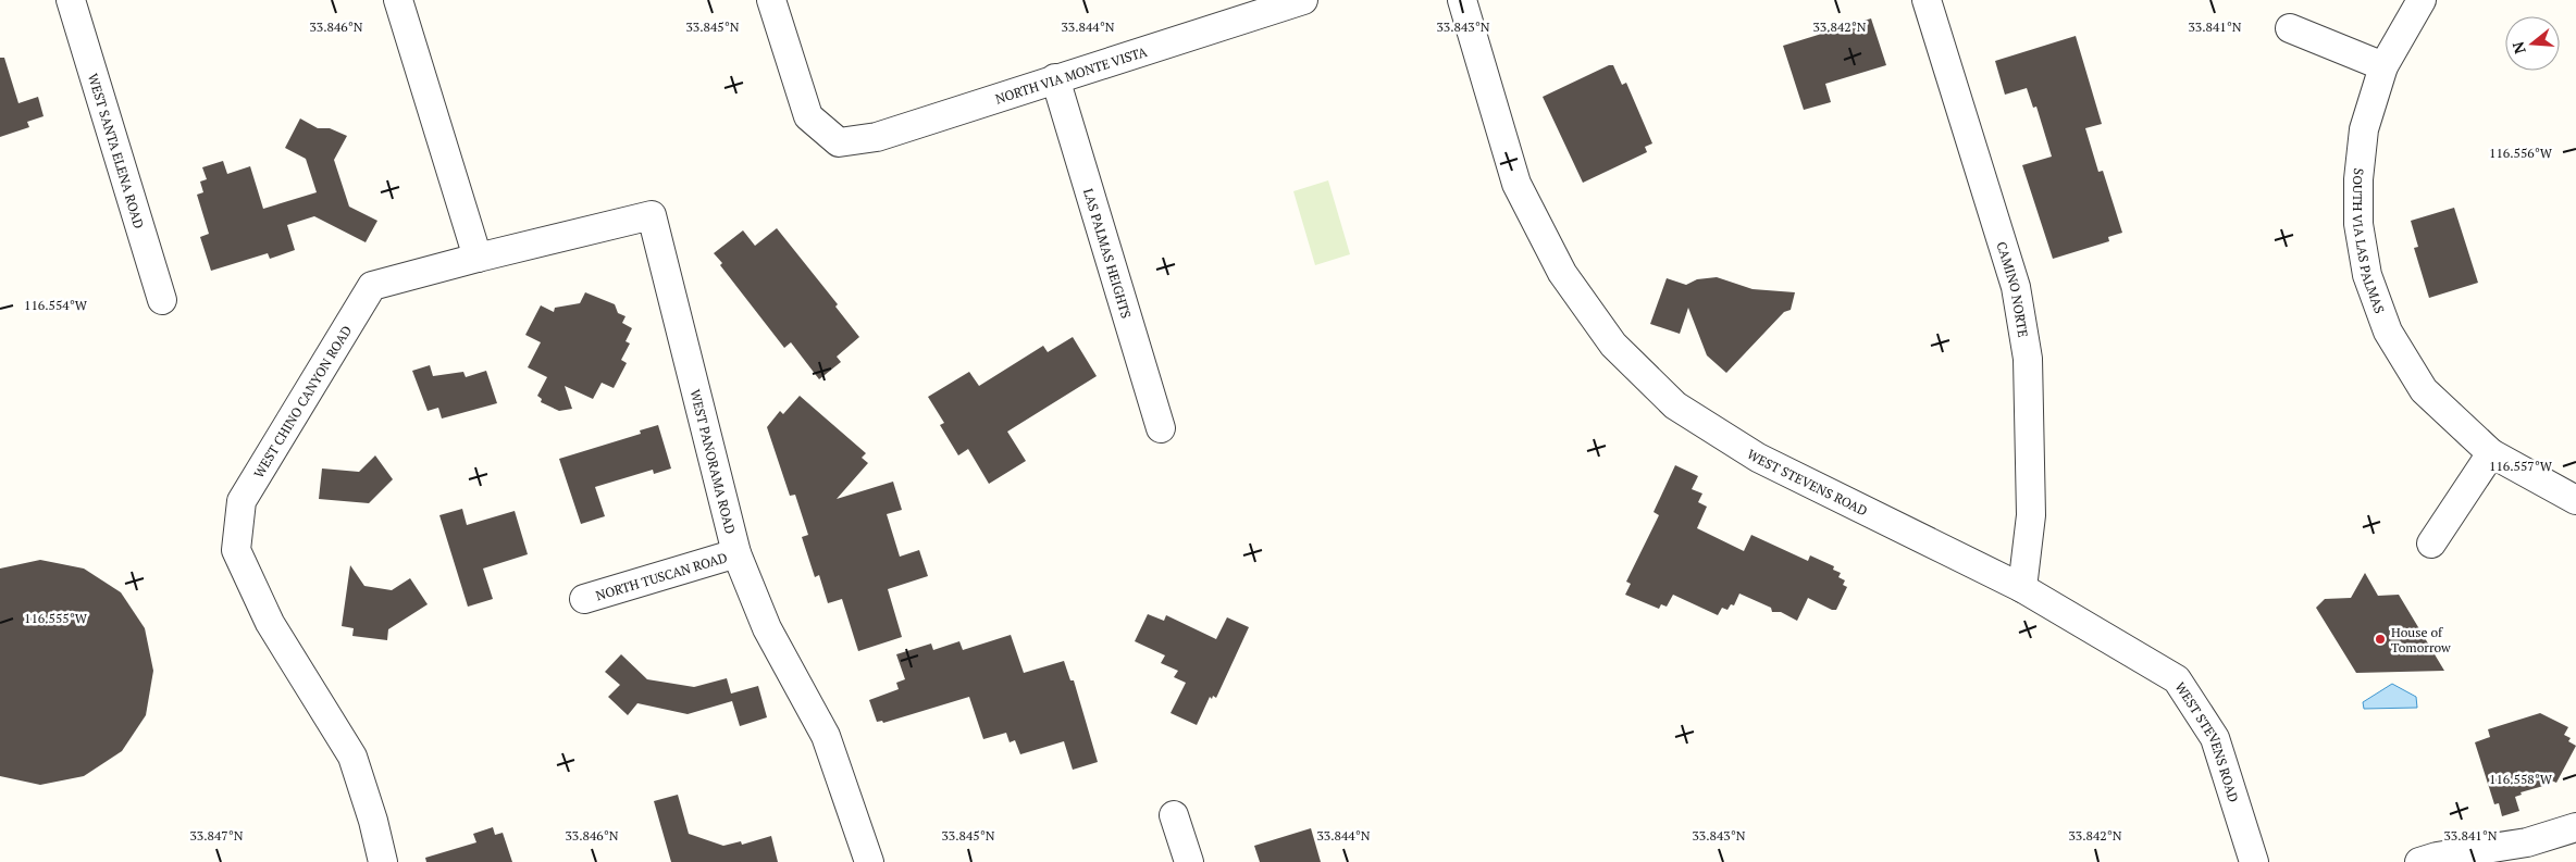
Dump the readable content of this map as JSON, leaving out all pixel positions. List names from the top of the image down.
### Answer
{
  "streets": {
    "street": [
      "NORTH VIA MONTE VISTA",
      "WEST SANTA ELENA ROAD",
      "SOUTH VIA LAS PALMAS",
      "LAS PALMAS HEIGHTS",
      "CAMINO NORTE",
      "WEST CHINO CANYON ROAD",
      "WEST PANORAMA ROAD",
      "WEST STEVENS ROAD",
      "NORTH TUSCAN ROAD"
    ]
  },
  "crossings": [
    ["NORTH VIA MONTE VISTA", "LAS PALMAS HEIGHTS"],
    ["CAMINO NORTE", "WEST STEVENS ROAD"],
    ["WEST CHINO CANYON ROAD", "WEST PANORAMA ROAD"],
    ["WEST PANORAMA ROAD", "NORTH TUSCAN ROAD"]
  ],
  "places": ["House of Tomorrow"],
  "north": "left",
  "coordinates": [
    "33.846°N",
    "33.845°N",
    "33.844°N",
    "33.843°N",
    "33.842°N",
    "33.841°N",
    "116.556°W",
    "116.554°W",
    "116.557°W",
    "116.555°W",
    "116.558°W",
    "33.847°N"
  ]
}
